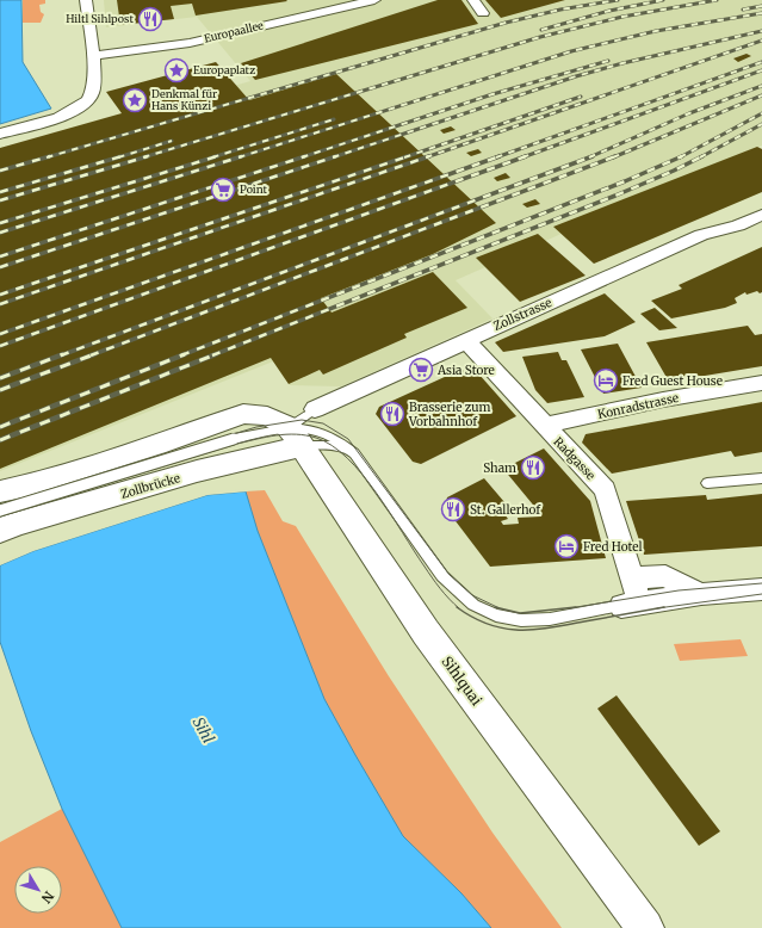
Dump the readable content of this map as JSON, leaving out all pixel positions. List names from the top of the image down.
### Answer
{
  "streets": {
    "street": [
      "Europaallee",
      "Zollstrasse",
      "Konradstrasse",
      "Radgasse",
      "Zollbrücke",
      "Sihlquai"
    ]
  },
  "crossings": [
    ["Zollstrasse", "Radgasse"],
    ["Zollstrasse", "Zollbrücke"],
    ["Zollstrasse", "Sihlquai"],
    ["Konradstrasse", "Radgasse"],
    ["Zollbrücke", "Sihlquai"]
  ],
  "water": ["Sihl"],
  "places": {
    "restaurant": [
      "Hiltl Sihlpost",
      "Brasserie zum Vorbahnhof",
      "Sham",
      "St. Gallerhof"
    ],
    "place": ["Europaplatz", "Denkmal für Hans Künzi"],
    "supermarket": ["Point", "Asia Store"],
    "hotel": ["Fred Guest House", "Fred Hotel"]
  },
  "north": "bottom right"
}
